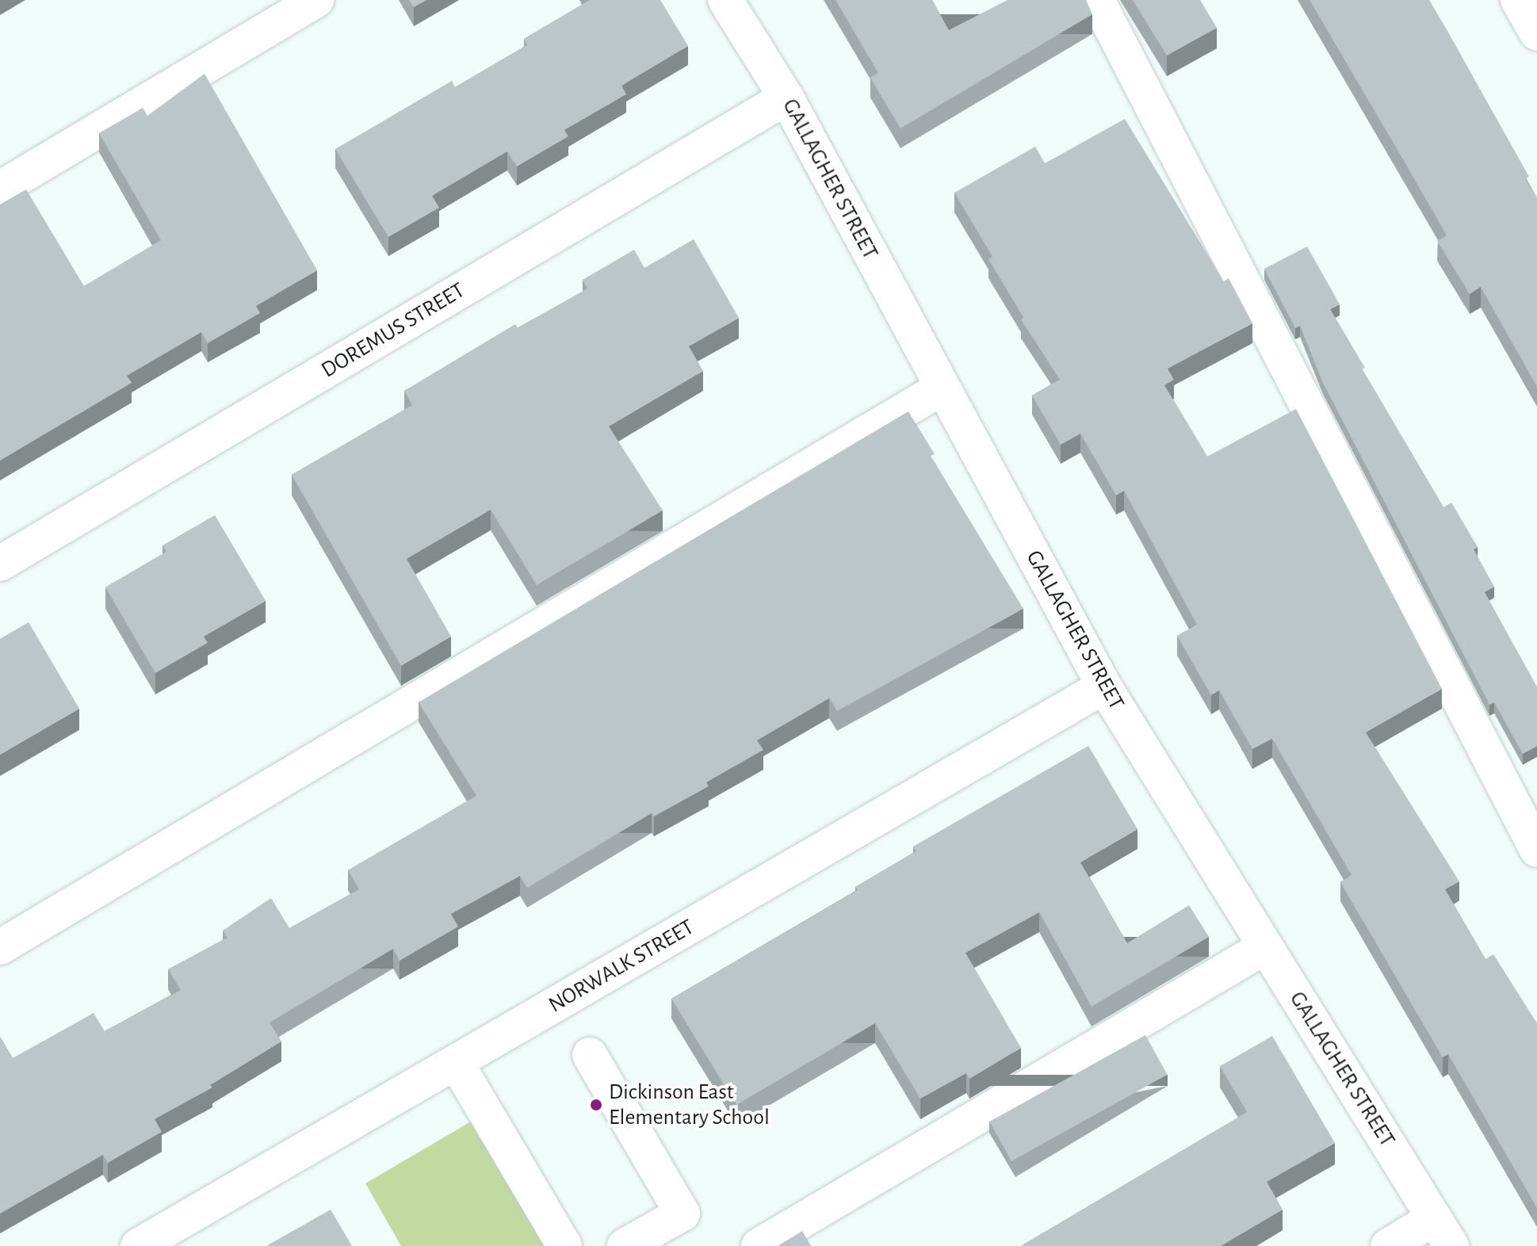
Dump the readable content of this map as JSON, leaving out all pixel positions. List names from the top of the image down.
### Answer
{
  "streets": {
    "street": ["GALLAGHER STREET", "DOREMUS STREET", "NORWALK STREET"]
  },
  "crossings": [
    ["GALLAGHER STREET", "DOREMUS STREET"],
    ["GALLAGHER STREET", "NORWALK STREET"]
  ],
  "places": ["Dickinson East Elementary School"]
}
